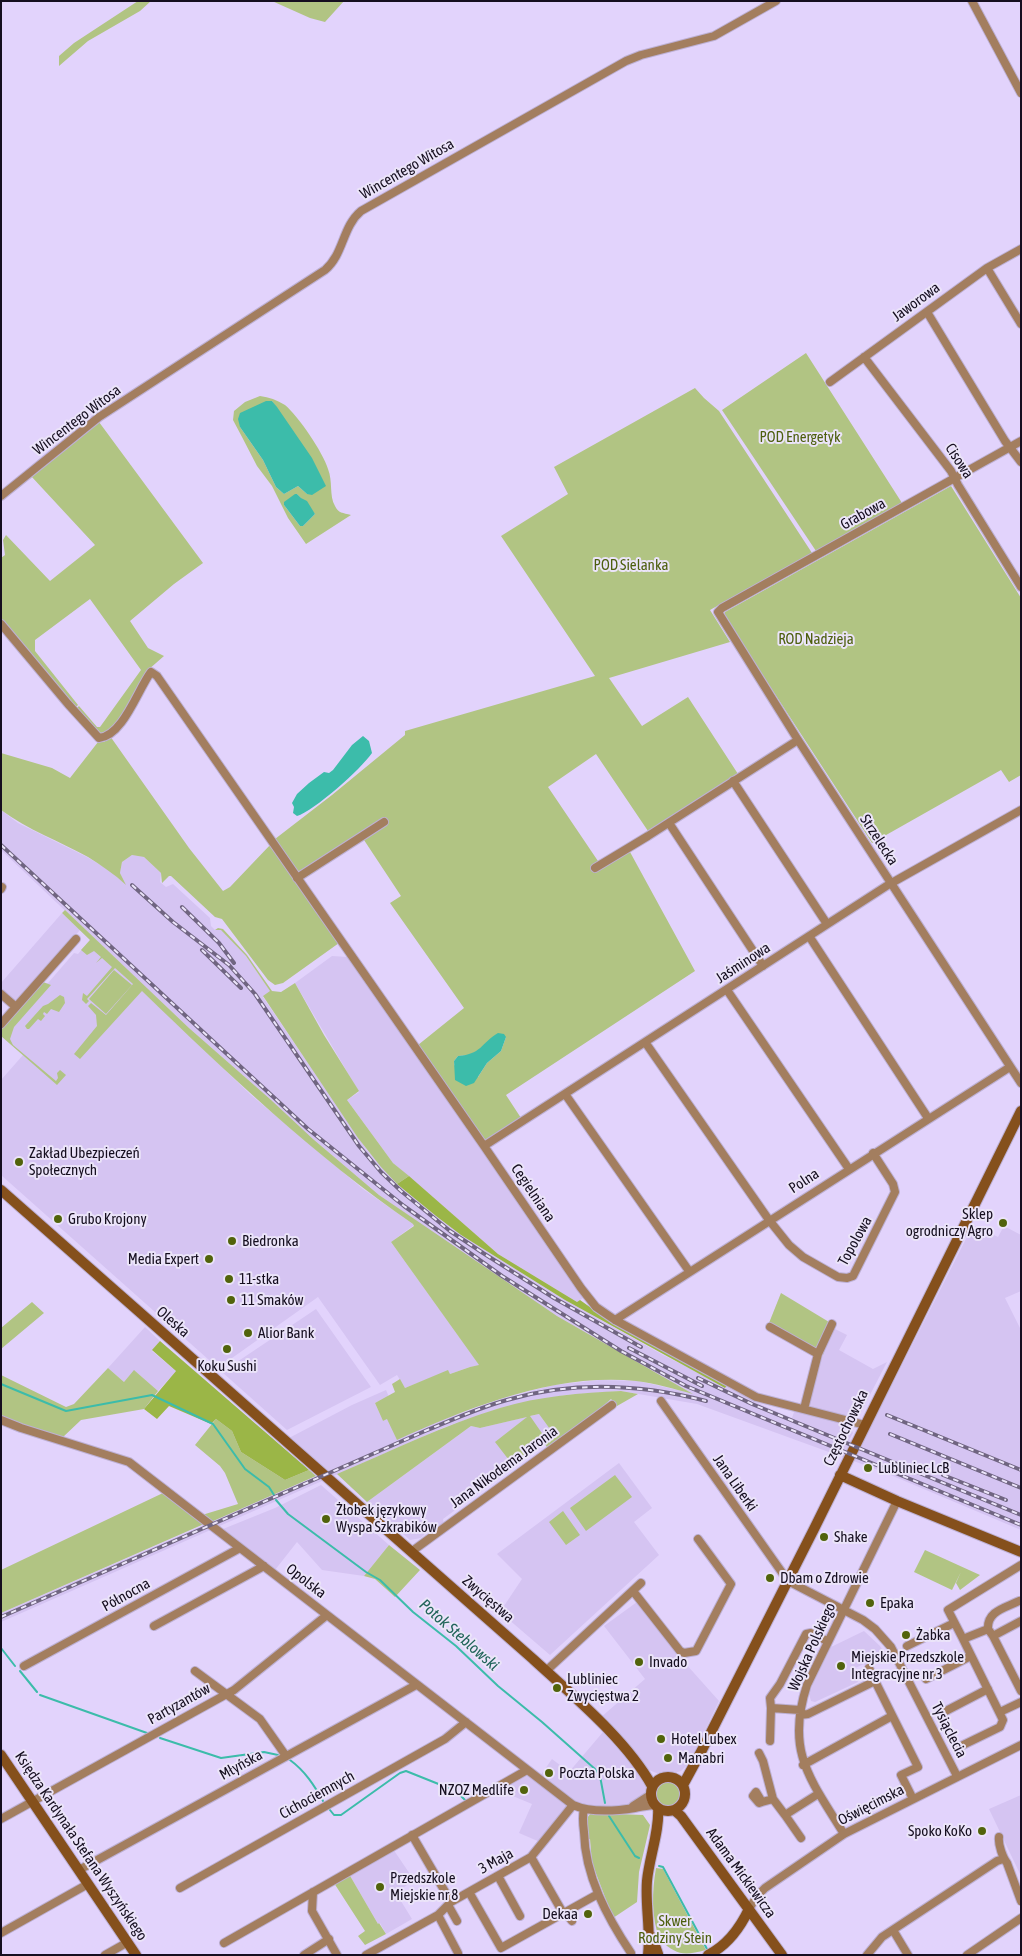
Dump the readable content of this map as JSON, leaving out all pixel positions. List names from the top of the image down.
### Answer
{
  "streets": {
    "street": [
      "Wincentego Witosa",
      "Jaworowa",
      "Cisowa",
      "Grabowa",
      "Strzelecka",
      "Jaśminowa",
      "Polna",
      "Cegielniana",
      "Topolowa",
      "Oleska",
      "Częstochowska",
      "Jana Nikodema Jaronia",
      "Jana Liberki",
      "Opolska",
      "Północna",
      "Zwycięstwa",
      "Wojska Polskiego",
      "Partyzantów",
      "Tysiąclecia",
      "Młyńska",
      "Cichociemnych",
      "Oświęcimska",
      "Księdza Kardynała Stefana Wyszyńskiego",
      "3 Maja",
      "Adama Mickiewicza"
    ]
  },
  "crossings": [
    ["Jaworowa", "Cisowa"],
    ["Cisowa", "Grabowa"],
    ["Grabowa", "Strzelecka"],
    ["Strzelecka", "Jaśminowa"],
    ["Strzelecka", "Polna"],
    ["Jaśminowa", "Cegielniana"],
    ["Polna", "Cegielniana"],
    ["Polna", "Topolowa"],
    ["Cegielniana", "Częstochowska"],
    ["Oleska", "Zwycięstwa"],
    ["Częstochowska", "Jana Liberki"],
    ["Częstochowska", "Opolska"],
    ["Częstochowska", "Zwycięstwa"],
    ["Częstochowska", "Tysiąclecia"],
    ["Częstochowska", "Adama Mickiewicza"],
    ["Jana Nikodema Jaronia", "Zwycięstwa"],
    ["Jana Liberki", "Tysiąclecia"],
    ["Opolska", "Północna"],
    ["Opolska", "Zwycięstwa"],
    ["Opolska", "Partyzantów"],
    ["Opolska", "Młyńska"],
    ["Opolska", "Cichociemnych"],
    ["Opolska", "3 Maja"],
    ["Opolska", "Adama Mickiewicza"],
    ["Zwycięstwa", "Adama Mickiewicza"],
    ["Wojska Polskiego", "Tysiąclecia"],
    ["Wojska Polskiego", "Oświęcimska"],
    ["Partyzantów", "Księdza Kardynała Stefana Wyszyńskiego"],
    ["Tysiąclecia", "Oświęcimska"],
    ["Młyńska", "Księdza Kardynała Stefana Wyszyńskiego"],
    ["Oświęcimska", "Adama Mickiewicza"]
  ],
  "water": ["Potok Steblowski"],
  "parks": [
    "POD Energetyk",
    "POD Sielanka",
    "ROD Nadzieja",
    "Skwer Rodziny Stein"
  ],
  "places": [
    "Zakład Ubezpieczeń Społecznych",
    "Grubo Krojony",
    "Sklep ogrodniczy Agro",
    "Biedronka",
    "Media Expert",
    "11-stka",
    "11 Smaków",
    "Alior Bank",
    "Koku Sushi",
    "Lubliniec LcB",
    "Żłobek językowy Wyspa Szkrabików",
    "Shake",
    "Dbam o Zdrowie",
    "Epaka",
    "Żabka",
    "Invado",
    "Miejskie Przedszkole Integracyjne nr 3",
    "Lubliniec Zwycięstwa 2",
    "Hotel Lubex",
    "Manabri",
    "Poczta Polska",
    "NZOZ Medlife",
    "Spoko KoKo",
    "Przedszkole Miejskie nr 8",
    "Dekaa"
  ]
}
